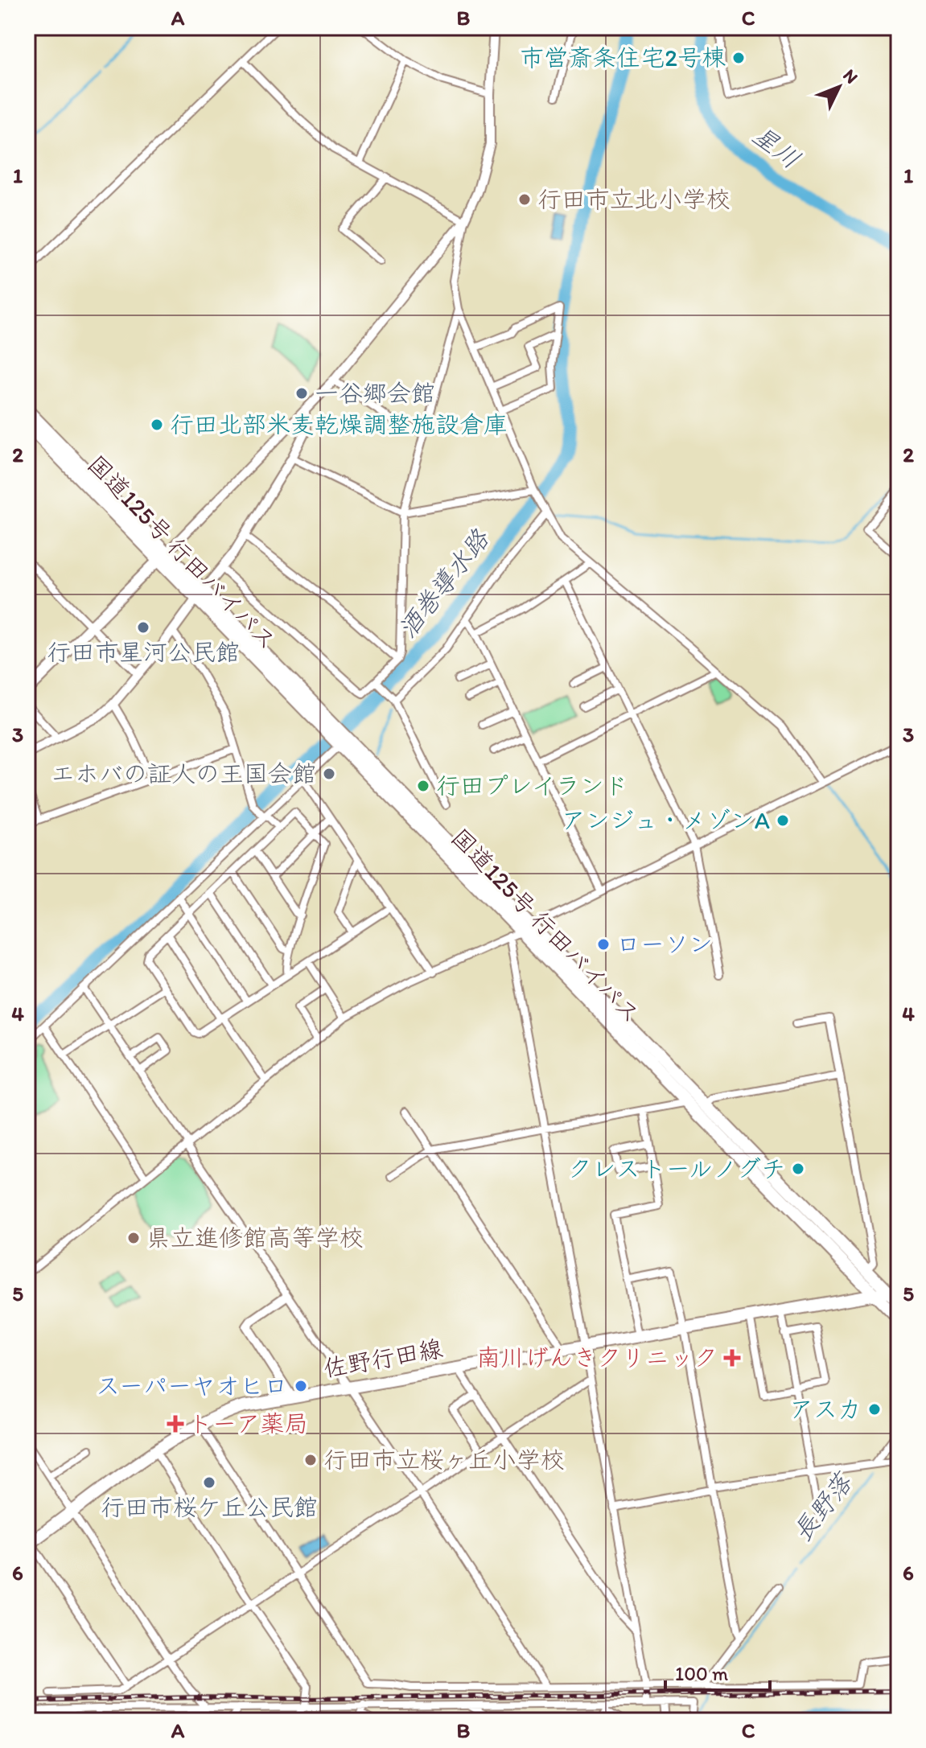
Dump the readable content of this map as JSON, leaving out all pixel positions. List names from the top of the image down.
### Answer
{
  "streets": {
    "main road": ["国道125号 行田バイパス", "佐野行田線"]
  },
  "crossings": [
    ["国道125号 行田バイパス", "佐野行田線"]
  ],
  "water": ["星川", "酒巻導水路", "長野落"],
  "places": {
    "other": [
      "市営斎条住宅2号棟",
      "行田市立北小学校",
      "一谷郷会館",
      "行田北部米麦乾燥調整施設倉庫",
      "行田市星河公民館",
      "エホバの証人の王国会館",
      "行田プレイランド",
      "アンジュ・メゾンA",
      "ローソン",
      "クレストールノグチ",
      "県立進修館高等学校",
      "スーパーヤオヒロ",
      "アスカ",
      "行田市立桜ヶ丘小学校",
      "行田市桜ケ丘公民館"
    ],
    "health": ["南川げんきクリニック", "トーア薬局"]
  },
  "scale_bar": "100 m",
  "north": "top right",
  "grid": {
    "columns": ["A", "B", "C"],
    "rows": [
      "1",
      "2",
      "3",
      "4",
      "5",
      "6"
    ]
  }
}
